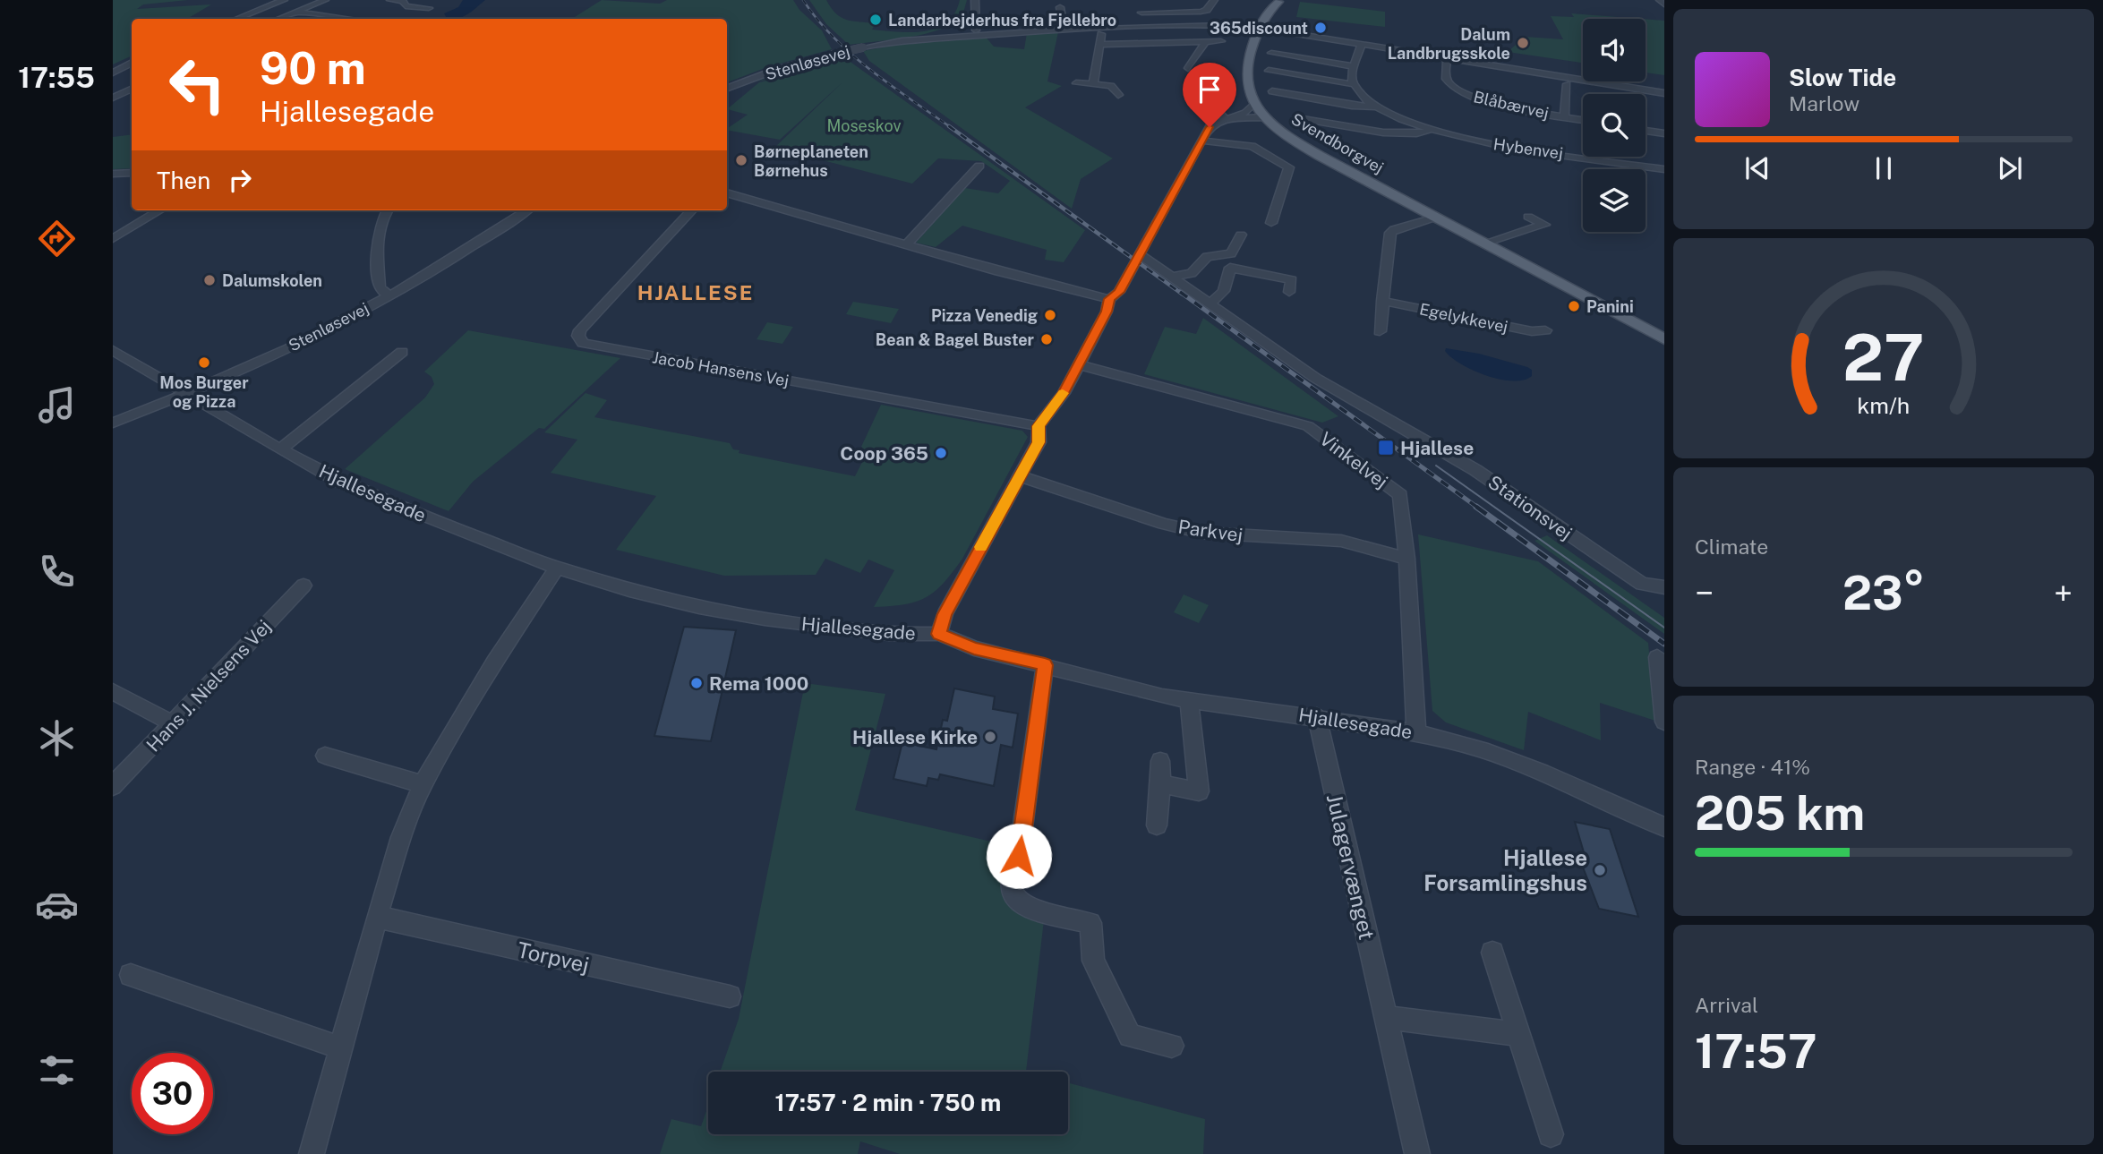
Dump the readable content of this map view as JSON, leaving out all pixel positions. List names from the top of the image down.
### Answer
{
  "streets": {
    "main road": ["Svendborgvej"],
    "street": [
      "Stenløsevej",
      "Blåbærvej",
      "Hybenvej",
      "Egelykkevej",
      "Jacob Hansens Vej",
      "Vinkelvej",
      "Hjallesegade",
      "Stationsvej",
      "Parkvej",
      "Hans J. Nielsens Vej",
      "Julagervænget",
      "Torpvej"
    ]
  },
  "crossings": [
    ["Stenløsevej", "Blåbærvej"],
    ["Stenløsevej", "Hjallesegade"],
    ["Vinkelvej", "Hjallesegade"],
    ["Vinkelvej", "Parkvej"],
    ["Hjallesegade", "Julagervænget"]
  ],
  "districts": ["HJALLESE"],
  "parks": ["Moseskov"],
  "places": {
    "other": [
      "Landarbejderhus fra Fjellebro",
      "365discount",
      "Dalum Landbrugsskole",
      "Børneplaneten Børnehus",
      "Dalumskolen",
      "Panini",
      "Pizza Venedig",
      "Bean & Bagel Buster",
      "Mos Burger og Pizza",
      "Coop 365",
      "Rema 1000",
      "Hjallese Kirke",
      "Hjallese Forsamlingshus"
    ],
    "transit": ["Hjallese"]
  },
  "page": {
    "tabs": "17:55",
    "turn": ["90 m", "Hjallesegade"],
    "song": ["Slow Tide", "Marlow"],
    "then": "Then",
    "tile": [
      "Climate",
      ["Range · 41%", "205 km"],
      ["Arrival", "17:57"]
    ],
    "heat": ["−", "23°", "+"],
    "limit": "30",
    "trip": "17:57 · 2 min · 750 m",
    "gauge": ["27", "km/h"]
  }
}
